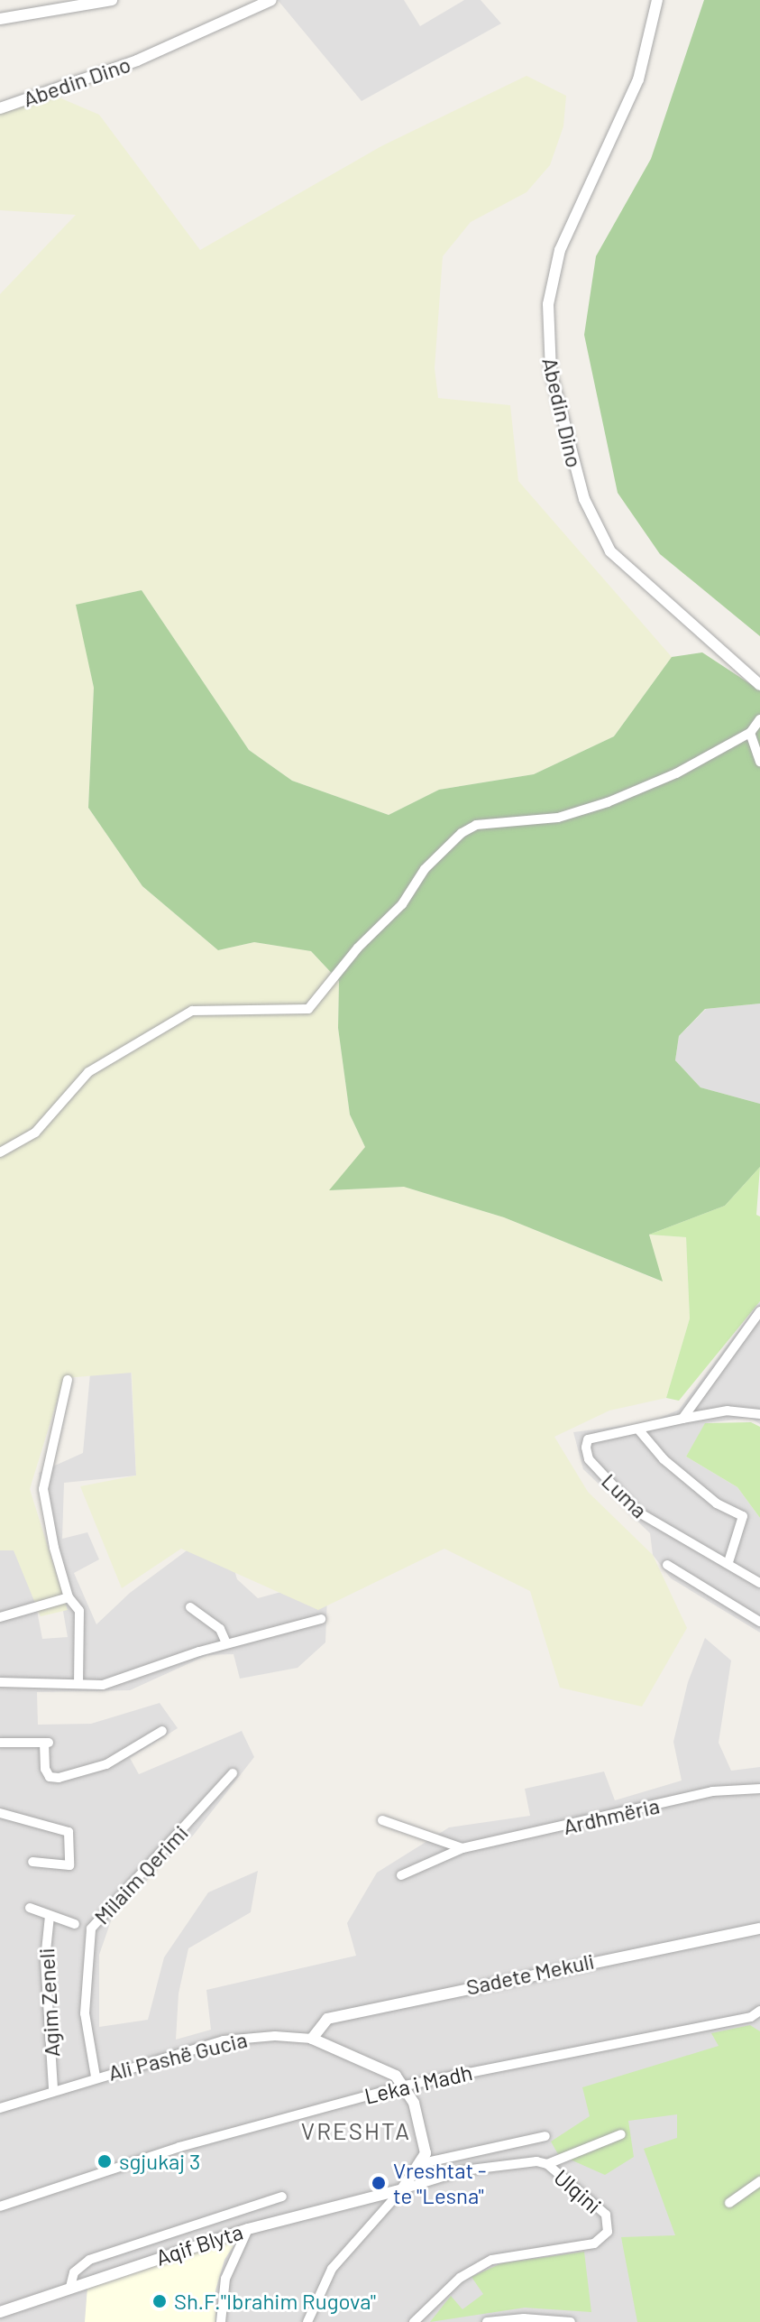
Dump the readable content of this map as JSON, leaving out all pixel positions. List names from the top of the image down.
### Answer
{
  "streets": {
    "street": [
      "Abedin Dino",
      "Luma",
      "Ardhmëria",
      "Milaim Qerimi",
      "Sadete Mekuli",
      "Agim Zeneli",
      "Ali Pashë Gucia",
      "Leka i Madh",
      "Ulqini",
      "Aqif Blyta"
    ]
  },
  "crossings": [
    ["Milaim Qerimi", "Ali Pashë Gucia"],
    ["Sadete Mekuli", "Ali Pashë Gucia"],
    ["Agim Zeneli", "Ali Pashë Gucia"],
    ["Ali Pashë Gucia", "Leka i Madh"],
    ["Ulqini", "Aqif Blyta"]
  ],
  "districts": ["VRESHTA"],
  "places": ["sgjukaj 3", "Vreshtat - te \"Lesna\"", "Sh.F.\"Ibrahim Rugova\""]
}
